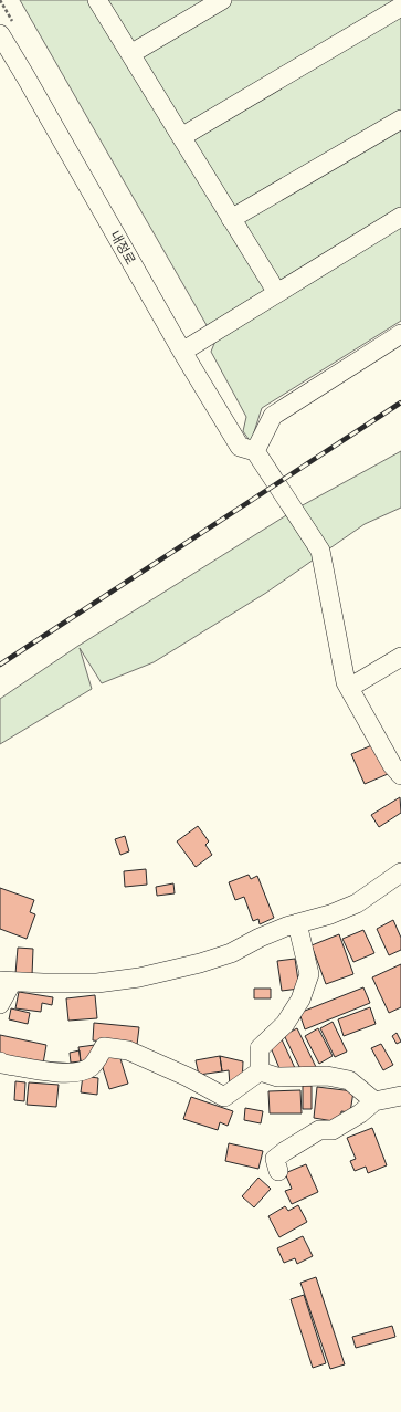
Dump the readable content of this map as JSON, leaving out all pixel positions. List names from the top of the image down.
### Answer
{
  "streets": {
    "street": ["내정로"]
  }
}
